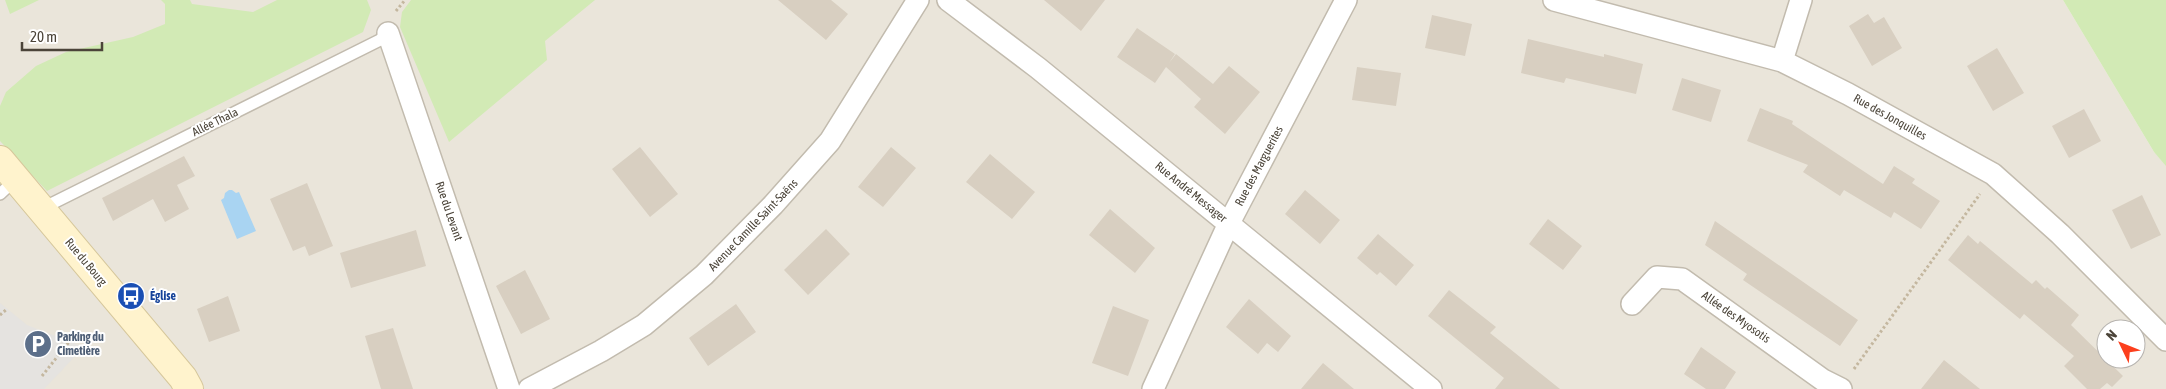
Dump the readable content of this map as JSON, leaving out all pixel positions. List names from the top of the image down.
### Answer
{
  "streets": {
    "street": [
      "Rue des Jonquilles",
      "Rue des Marguerites",
      "Rue André Messager",
      "Rue du Levant",
      "Avenue Camille Saint-Saëns",
      "Rue du Bourg",
      "Allée des Myosotis"
    ],
    "lane": ["Allée Thala"]
  },
  "crossings": [
    ["Allée Thala", "Rue du Levant"],
    ["Allée Thala", "Rue du Bourg"],
    ["Rue des Marguerites", "Rue André Messager"]
  ],
  "places": {
    "bus stop": ["Église"],
    "parking": ["Parking du Cimetière"]
  },
  "scale_bar": "20 m",
  "north": "top left"
}
